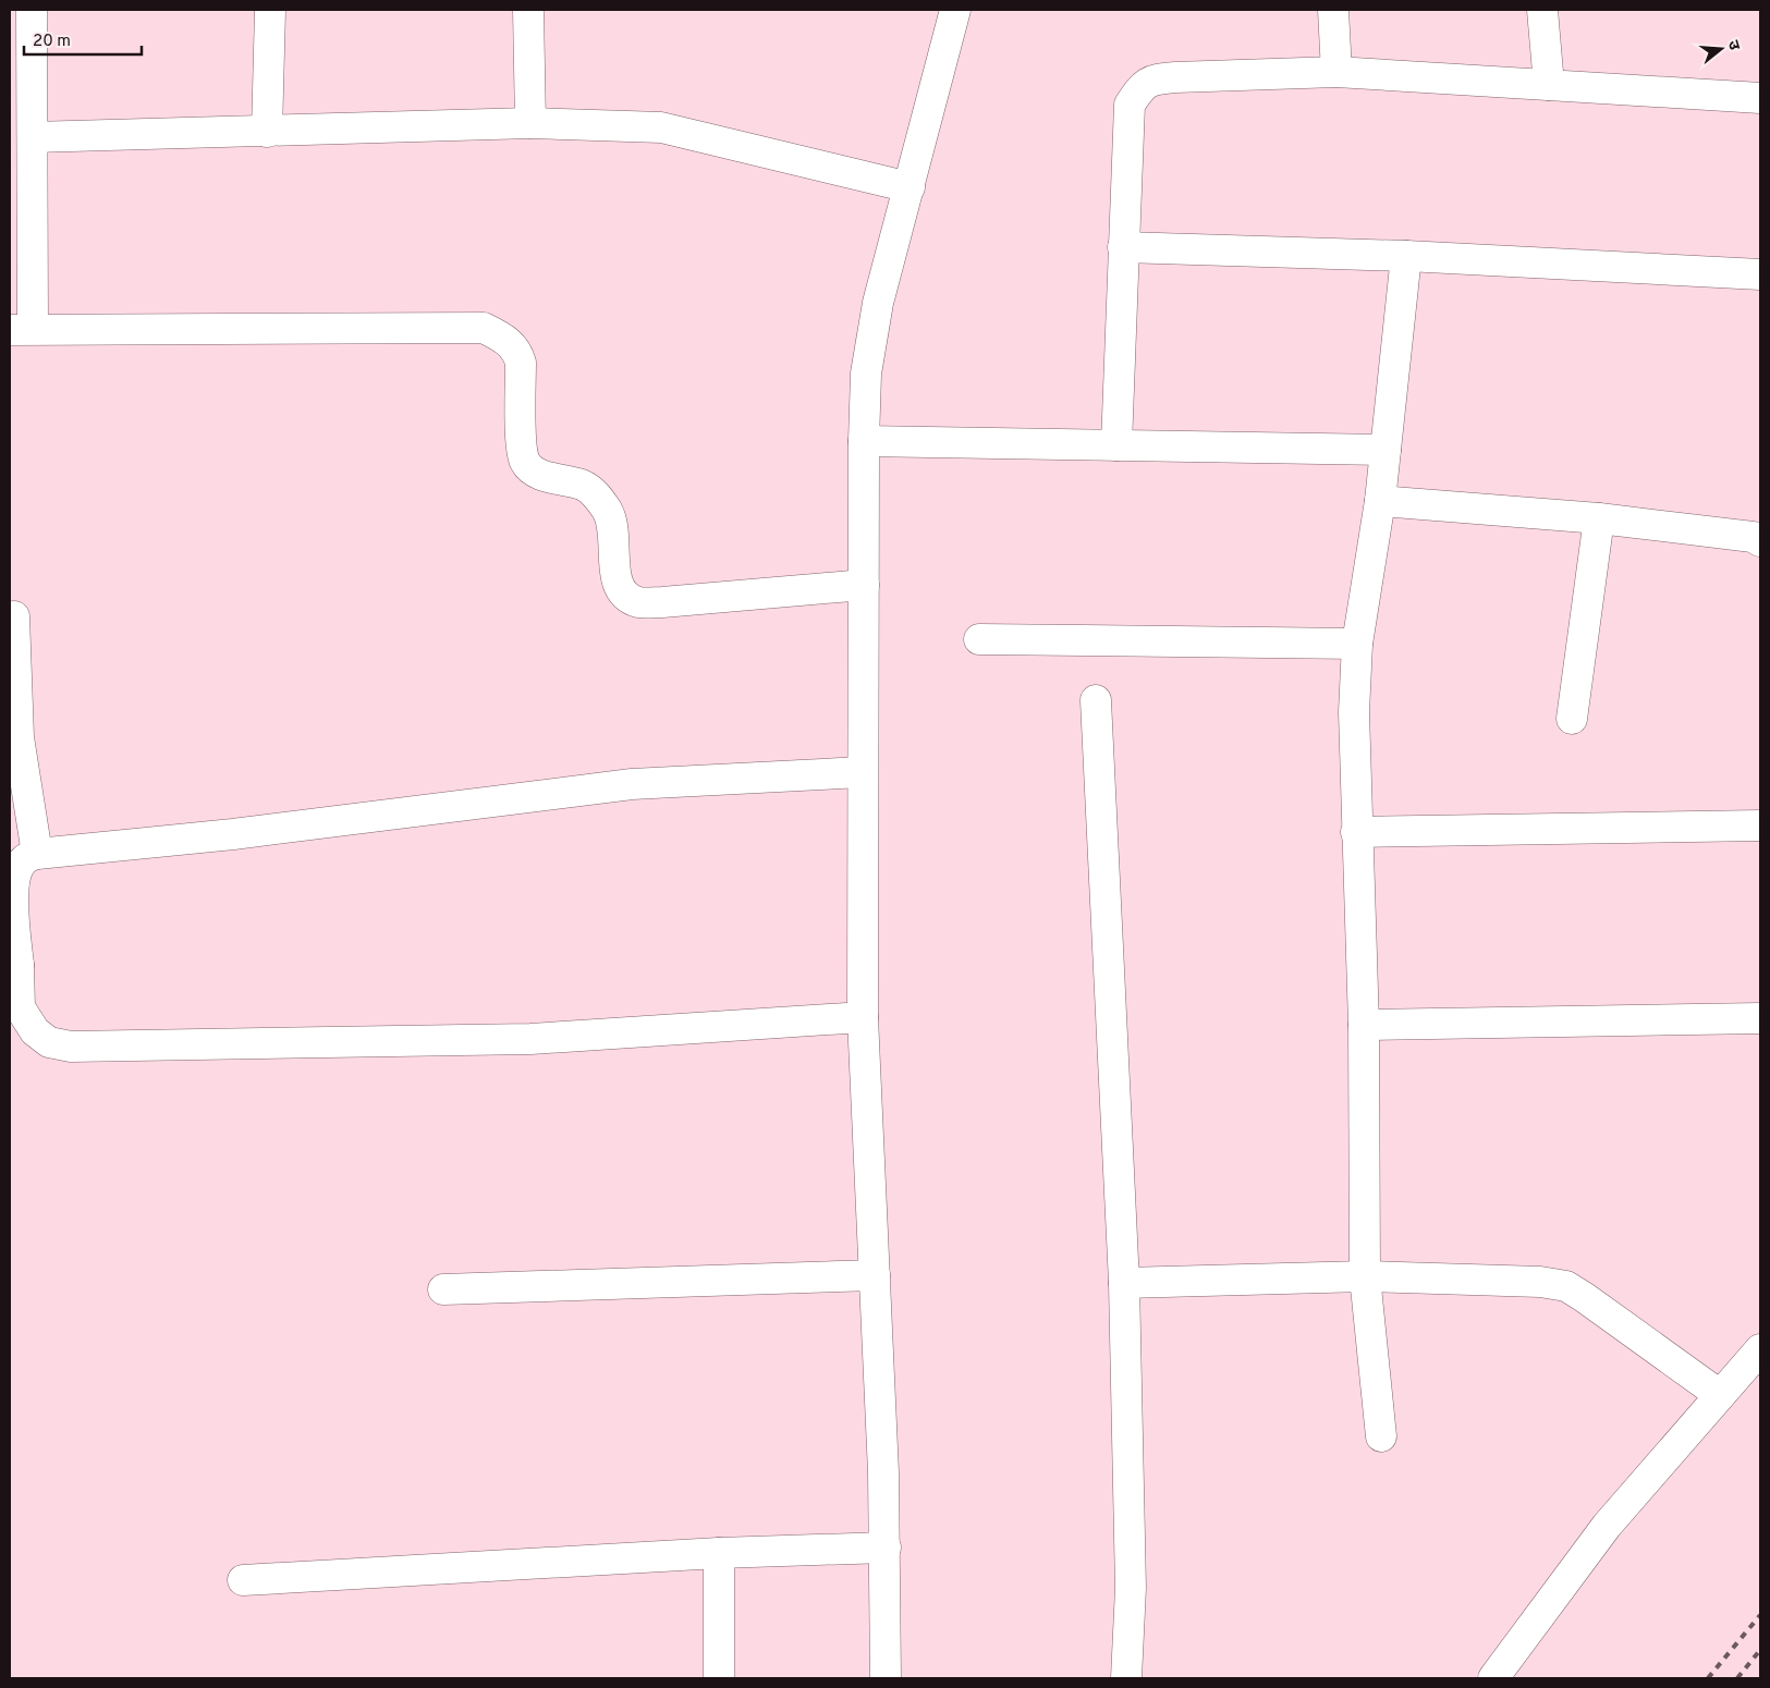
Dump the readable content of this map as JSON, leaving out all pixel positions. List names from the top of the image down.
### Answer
{
  "scale_bar": "20 m",
  "north": "right"
}
